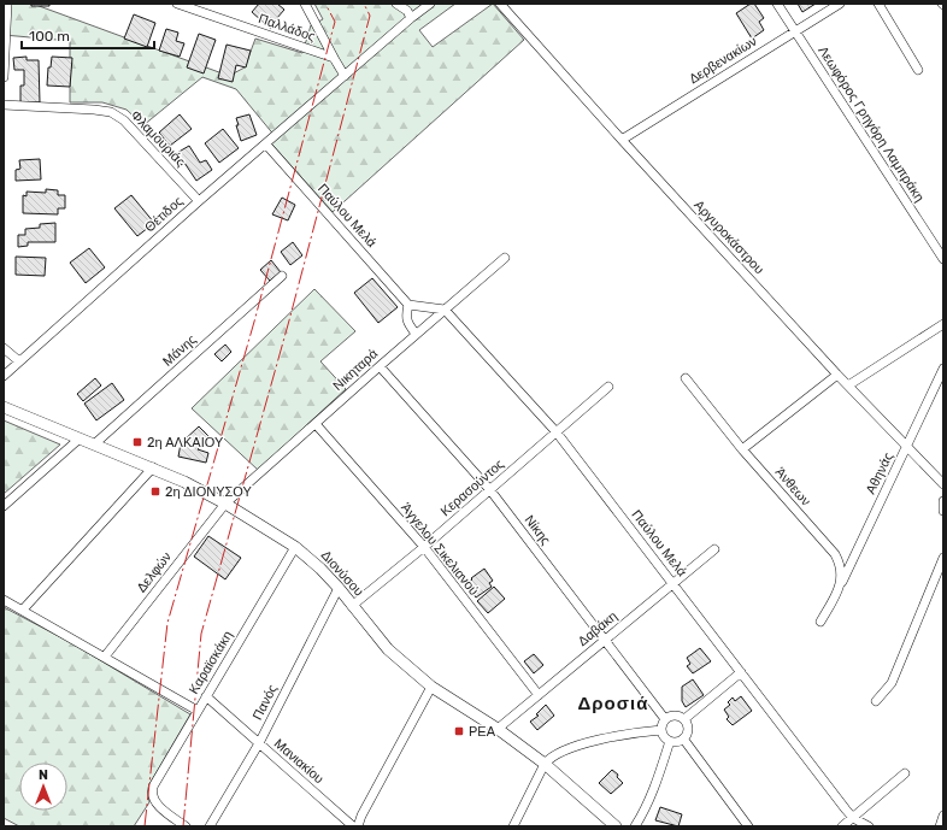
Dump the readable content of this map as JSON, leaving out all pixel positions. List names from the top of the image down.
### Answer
{
  "streets": {
    "main road": ["Διονύσου"],
    "street": [
      "Παλλάδος",
      "Δερβενακίων",
      "Λεωφόρος Γρηγόρη Λαμπράκη",
      "Φλαμουριάς",
      "Θέτιδος",
      "Παύλου Μελά",
      "Αργυροκάστρου",
      "Μάνης",
      "Νικηταρά",
      "Αθηνάς",
      "Άνθεων",
      "Κερασούντος",
      "Νίκης",
      "Άγγελου Σικελιανού",
      "Δελφών",
      "Δαβάκη",
      "Καραϊσκάκη",
      "Πανός",
      "Μανιακίου"
    ]
  },
  "crossings": [
    ["Δερβενακίων", "Λεωφόρος Γρηγόρη Λαμπράκη"],
    ["Δερβενακίων", "Αργυροκάστρου"],
    ["Φλαμουριάς", "Θέτιδος"],
    ["Θέτιδος", "Παύλου Μελά"],
    ["Παύλου Μελά", "Νικηταρά"],
    ["Παύλου Μελά", "Κερασούντος"],
    ["Παύλου Μελά", "Δαβάκη"],
    ["Αργυροκάστρου", "Αθηνάς"],
    ["Μάνης", "Διονύσου"],
    ["Νικηταρά", "Νίκης"],
    ["Νικηταρά", "Άγγελου Σικελιανού"],
    ["Νικηταρά", "Δελφών"],
    ["Νικηταρά", "Διονύσου"],
    ["Αθηνάς", "Άνθεων"],
    ["Κερασούντος", "Νίκης"],
    ["Κερασούντος", "Άγγελου Σικελιανού"],
    ["Κερασούντος", "Διονύσου"],
    ["Νίκης", "Δαβάκη"],
    ["Άγγελου Σικελιανού", "Δαβάκη"],
    ["Δελφών", "Διονύσου"],
    ["Διονύσου", "Δαβάκη"],
    ["Διονύσου", "Καραϊσκάκη"],
    ["Διονύσου", "Πανός"],
    ["Καραϊσκάκη", "Μανιακίου"],
    ["Πανός", "Μανιακίου"]
  ],
  "districts": ["Δροσιά"],
  "places": {
    "transit": ["2η ΑΛΚΑΙΟΥ", "2η ΔΙΟΝΥΣΟΥ", "ΡΕΑ"]
  },
  "scale_bar": "100 m",
  "north": "top"
}
